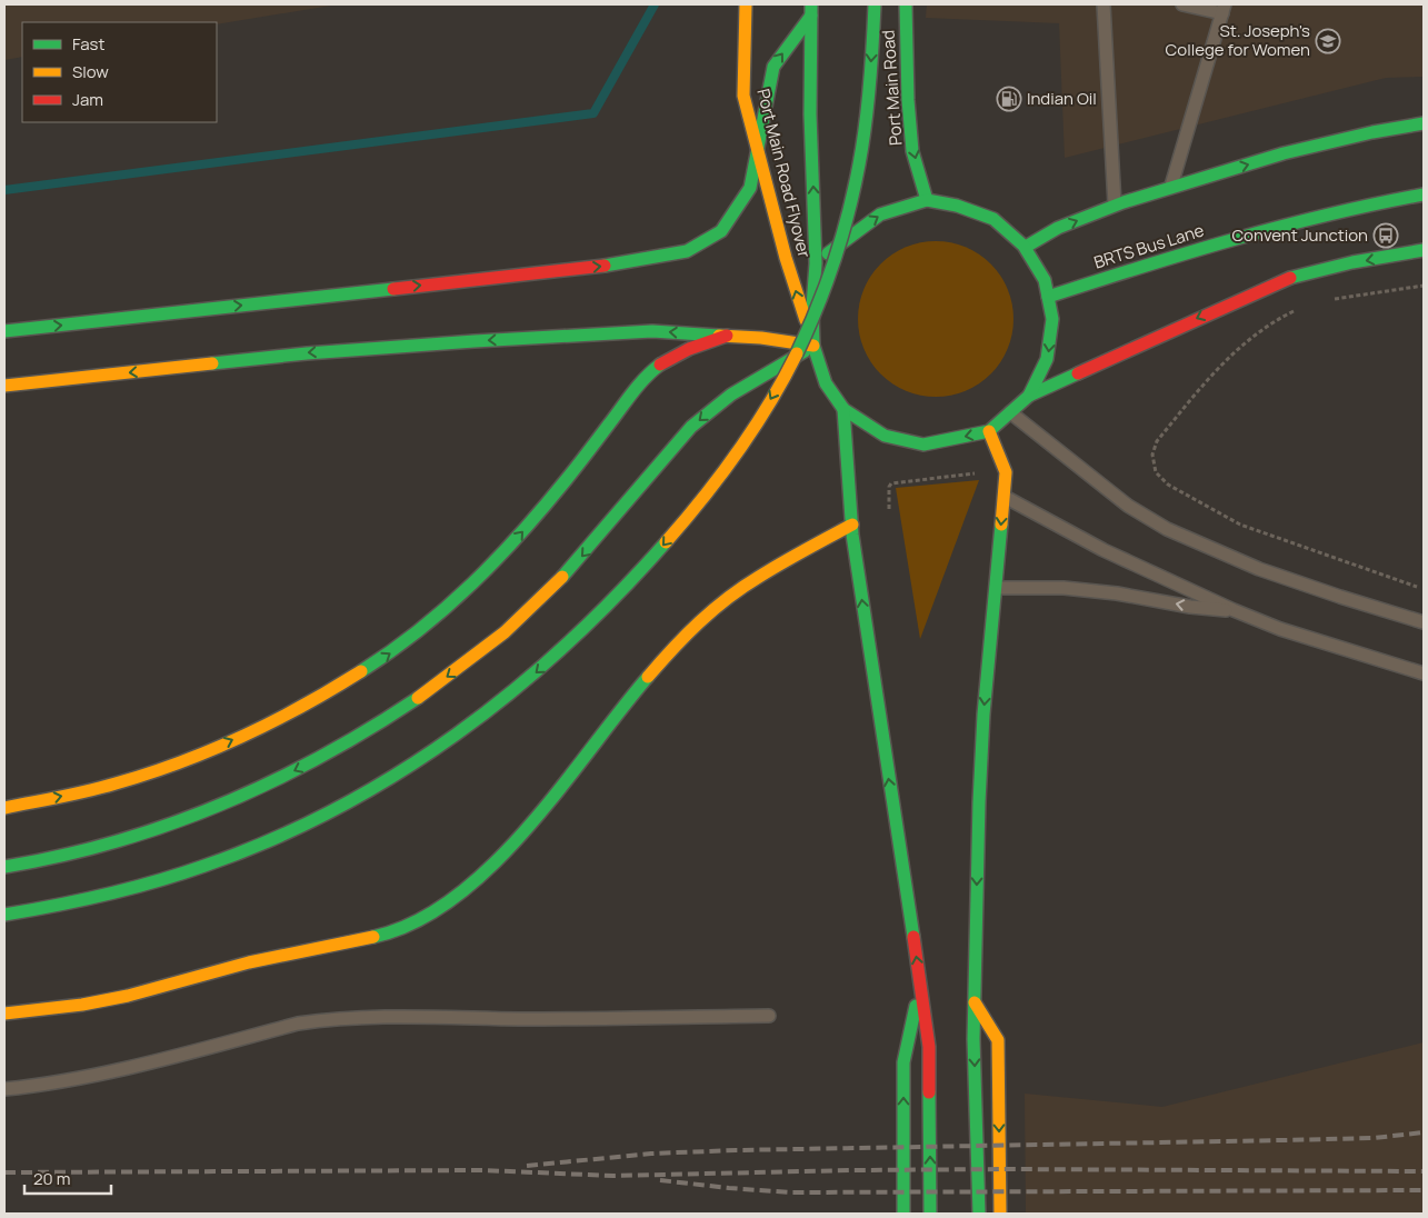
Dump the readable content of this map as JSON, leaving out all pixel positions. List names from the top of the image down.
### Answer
{
  "streets": {
    "main road": ["Port Main Road", "Port Main Road Flyover", "BRTS Bus Lane"]
  },
  "one_way": ["Port Main Road"],
  "places": {
    "school or university": ["St. Joseph's College for Women"],
    "fuel station": ["Indian Oil"],
    "bus stop": ["Convent Junction"]
  },
  "legend": ["Fast", "Slow", "Jam"],
  "scale_bar": "20 m"
}
